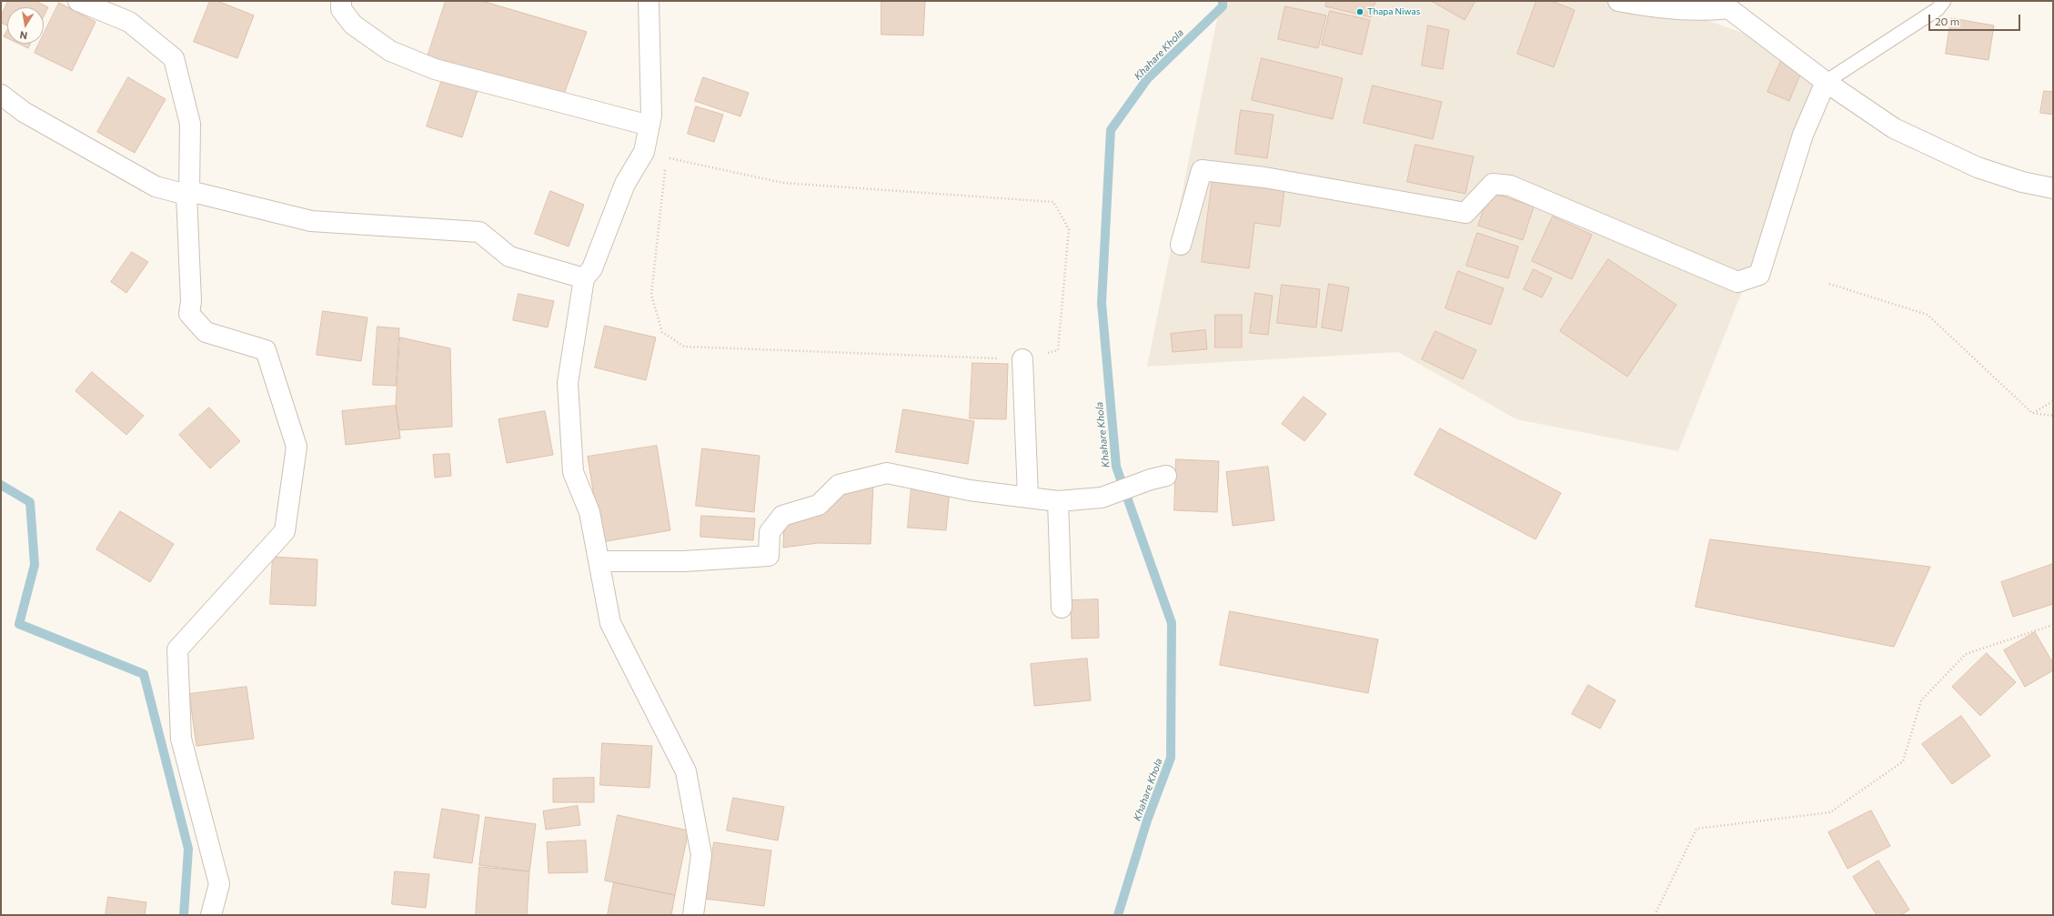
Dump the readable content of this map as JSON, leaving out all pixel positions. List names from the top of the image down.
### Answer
{
  "water": ["Khahare Khola"],
  "places": ["Thapa Niwas"],
  "scale_bar": "20 m",
  "north": "bottom"
}
